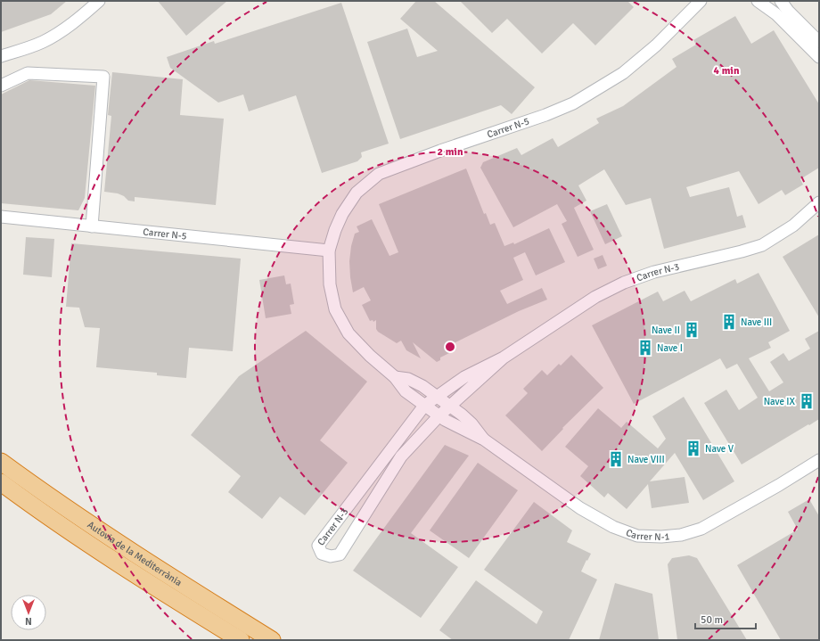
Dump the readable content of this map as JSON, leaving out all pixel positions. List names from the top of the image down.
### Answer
{
  "streets": {
    "highway": ["Autovia de la Mediterrània"],
    "street": ["Carrer N-5", "Carrer N-3", "Carrer N-1"]
  },
  "crossings": [
    ["Carrer N-5", "Carrer N-1"],
    ["Carrer N-3", "Carrer N-1"]
  ],
  "places": {
    "building": [
      "Nave III",
      "Nave II",
      "Nave I",
      "Nave IX",
      "Nave V",
      "Nave VIII"
    ]
  },
  "scale_bar": "50 m",
  "north": "bottom",
  "rings": ["4 min", "2 min"]
}
